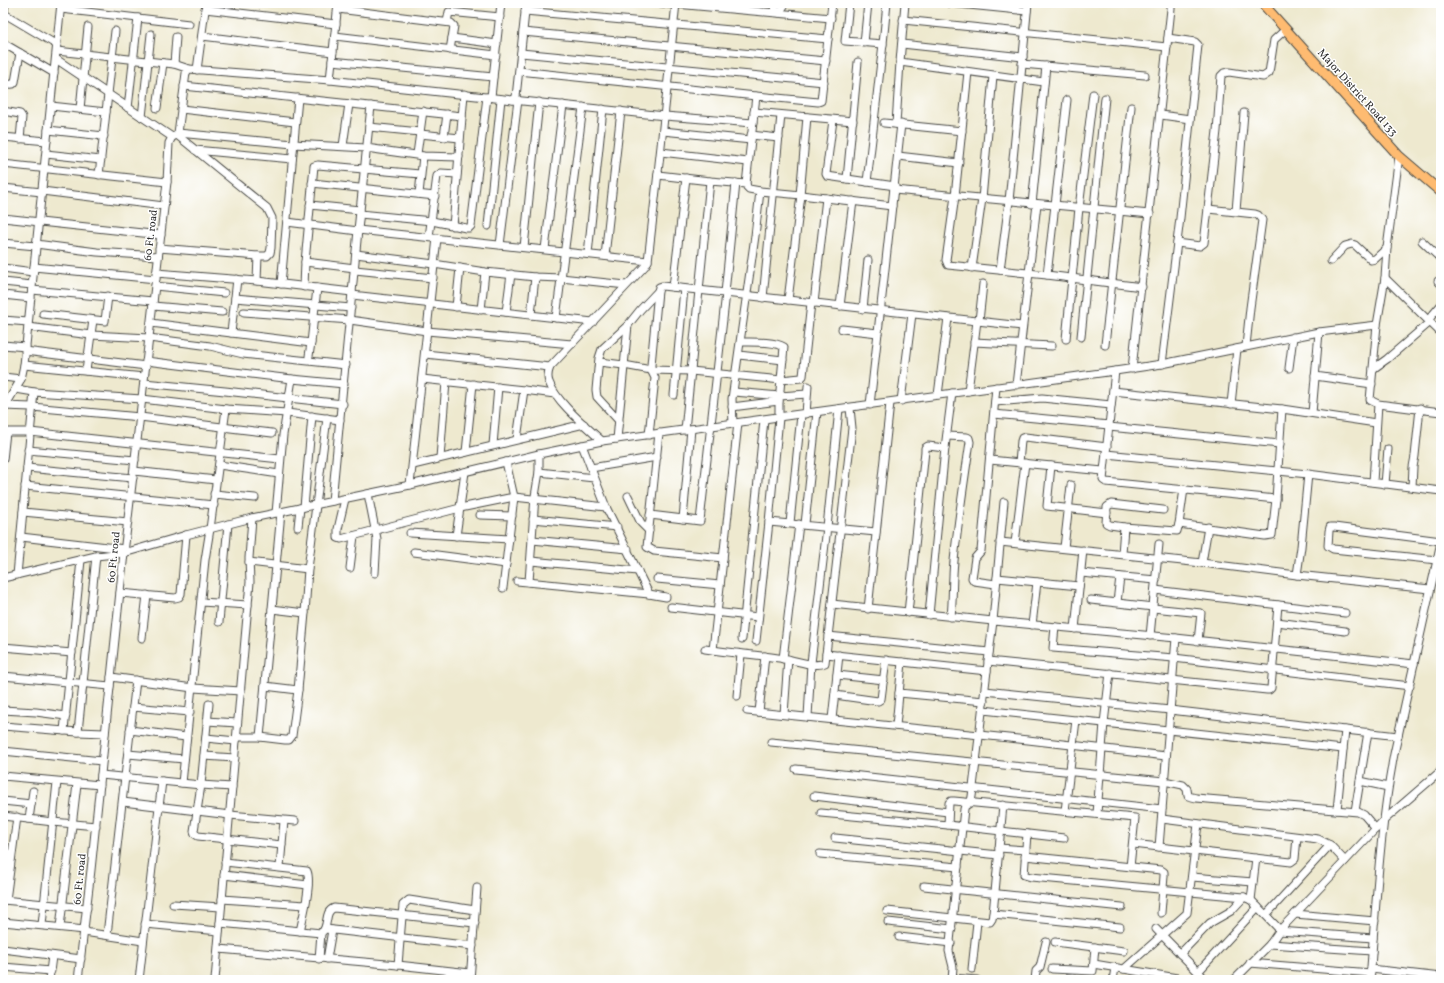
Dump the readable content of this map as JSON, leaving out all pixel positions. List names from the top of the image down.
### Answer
{
  "streets": {
    "main road": ["Major District Road 133"],
    "street": ["60 Ft. road"]
  }
}
